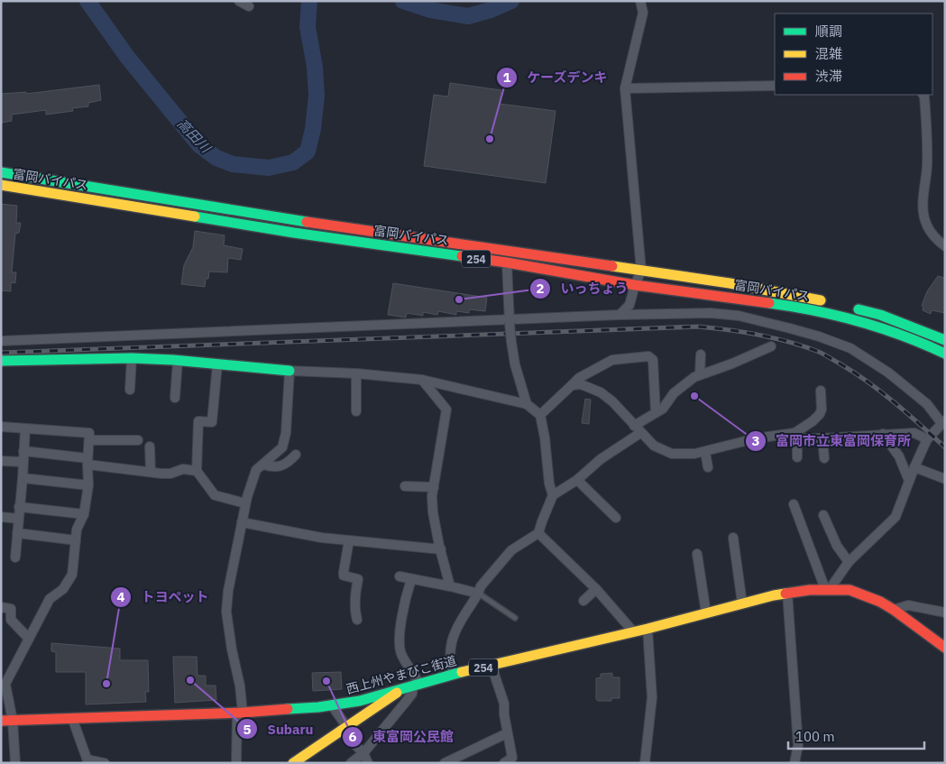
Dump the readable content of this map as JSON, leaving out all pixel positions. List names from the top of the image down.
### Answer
{
  "streets": {
    "main road": ["富岡バイパス", "254", "西上州やまびこ街道"]
  },
  "water": ["高田川"],
  "places": [
    "ケーズデンキ",
    "いっちょう",
    "富岡市立東富岡保育所",
    "Subaru",
    "東富岡公民館",
    "トヨペット"
  ],
  "legend": ["順調", "混雑", "渋滞"],
  "scale_bar": "100 m"
}
